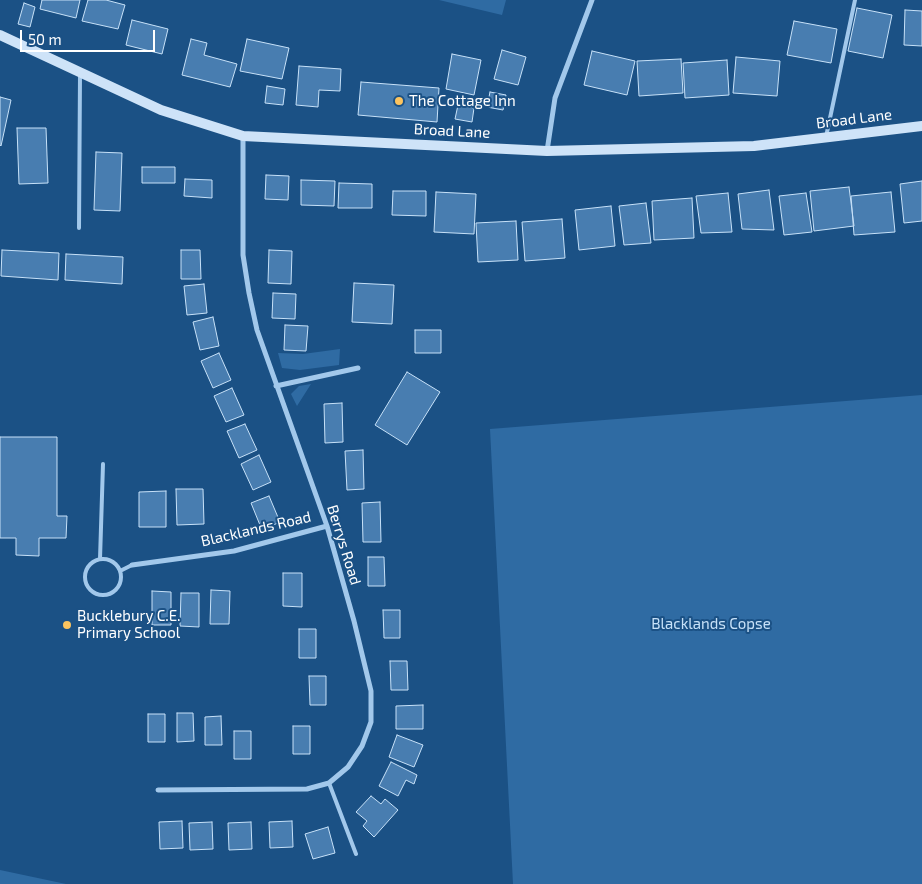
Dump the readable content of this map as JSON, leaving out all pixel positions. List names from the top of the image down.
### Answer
{
  "streets": {
    "street": ["Broad Lane", "Blacklands Road", "Berrys Road"]
  },
  "crossings": [
    ["Broad Lane", "Berrys Road"],
    ["Blacklands Road", "Berrys Road"]
  ],
  "parks": ["Blacklands Copse"],
  "places": ["The Cottage Inn", "Bucklebury C.E. Primary School"],
  "scale_bar": "50 m"
}
